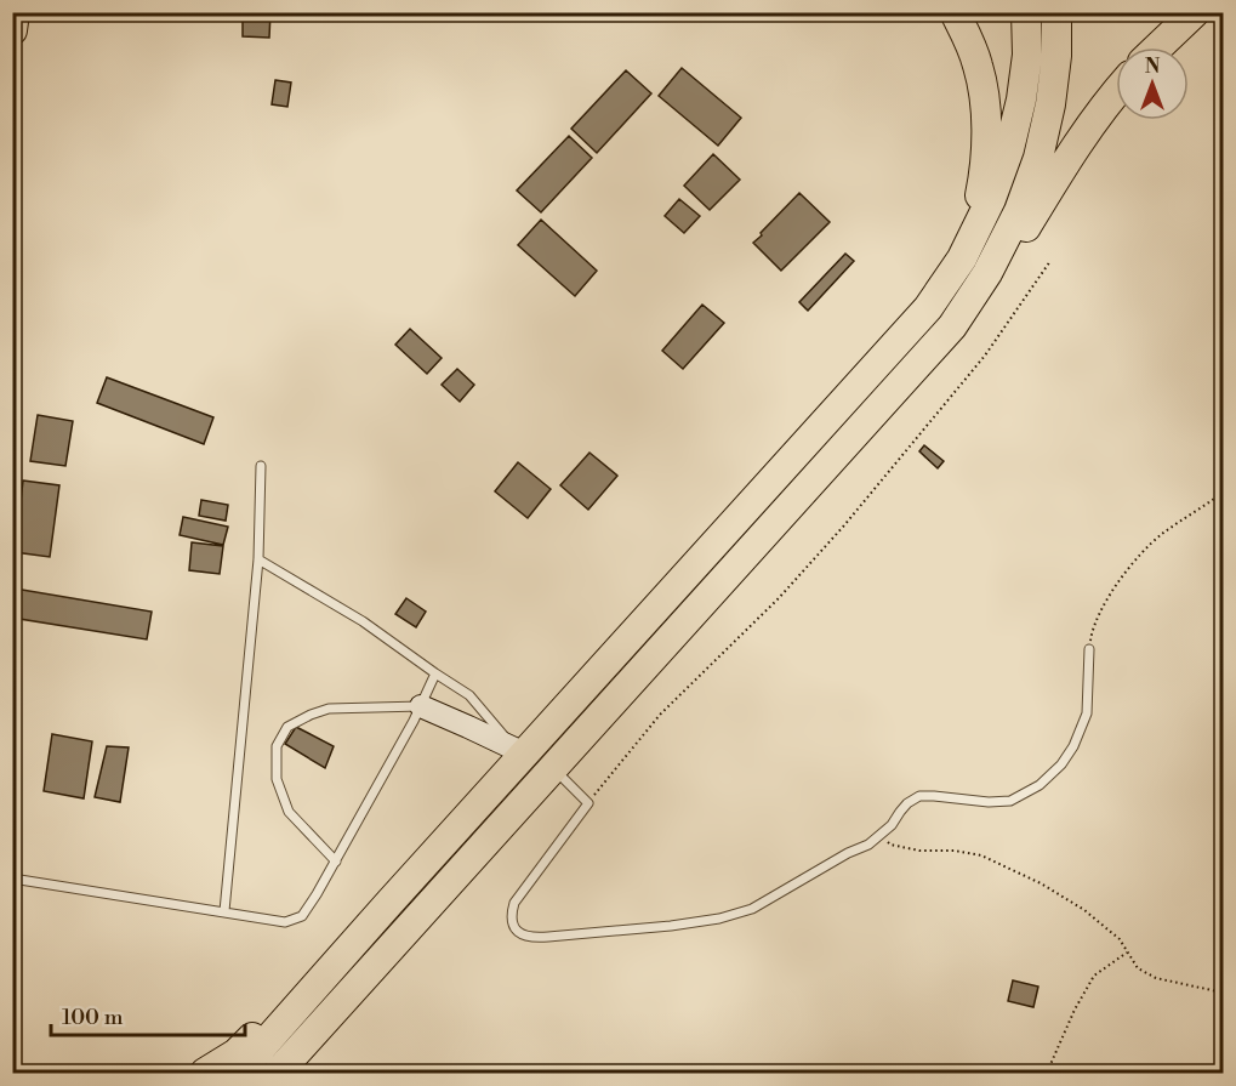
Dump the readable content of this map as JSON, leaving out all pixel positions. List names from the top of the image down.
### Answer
{
  "scale_bar": "100 m",
  "north": "top"
}
